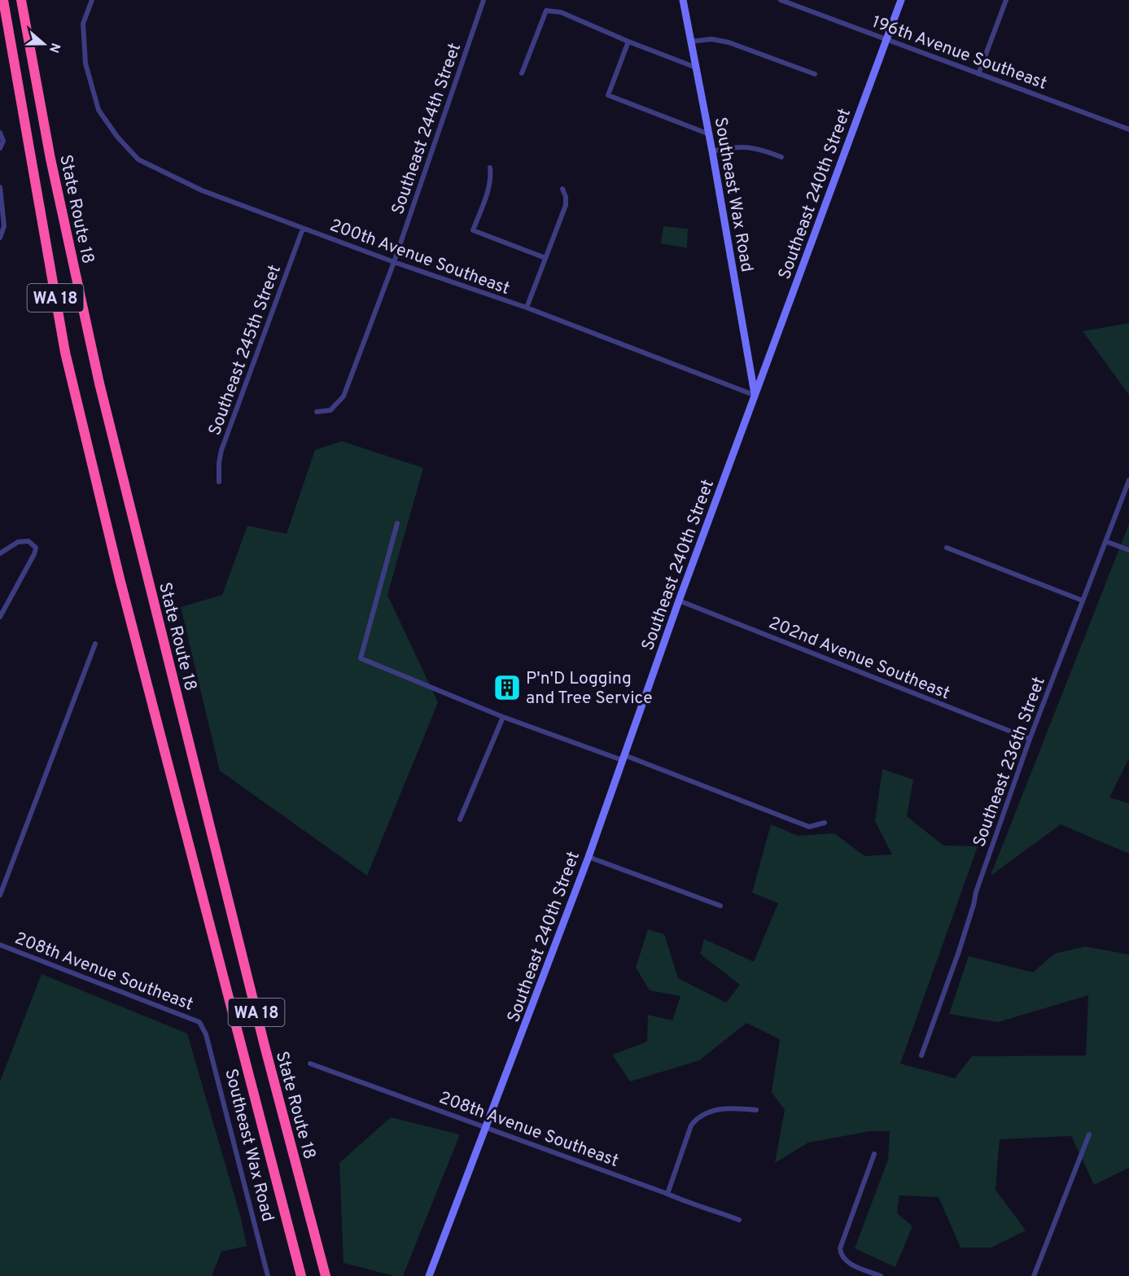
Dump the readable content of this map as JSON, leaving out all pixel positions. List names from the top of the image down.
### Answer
{
  "streets": {
    "highway": ["State Route 18", "WA 18"],
    "main road": ["Southeast 240th Street", "Southeast Wax Road"],
    "street": [
      "196th Avenue Southeast",
      "Southeast 244th Street",
      "200th Avenue Southeast",
      "Southeast 245th Street",
      "202nd Avenue Southeast",
      "Southeast 236th Street",
      "208th Avenue Southeast"
    ]
  },
  "crossings": [
    ["196th Avenue Southeast", "Southeast 240th Street"],
    ["Southeast 244th Street", "200th Avenue Southeast"],
    ["Southeast 240th Street", "Southeast Wax Road"],
    ["Southeast 240th Street", "200th Avenue Southeast"],
    ["Southeast 240th Street", "202nd Avenue Southeast"],
    ["Southeast 240th Street", "208th Avenue Southeast"],
    ["Southeast Wax Road", "200th Avenue Southeast"],
    ["Southeast Wax Road", "208th Avenue Southeast"],
    ["200th Avenue Southeast", "Southeast 245th Street"],
    ["202nd Avenue Southeast", "Southeast 236th Street"]
  ],
  "places": {
    "building": ["P'n'D Logging and Tree Service"]
  },
  "north": "right"
}
